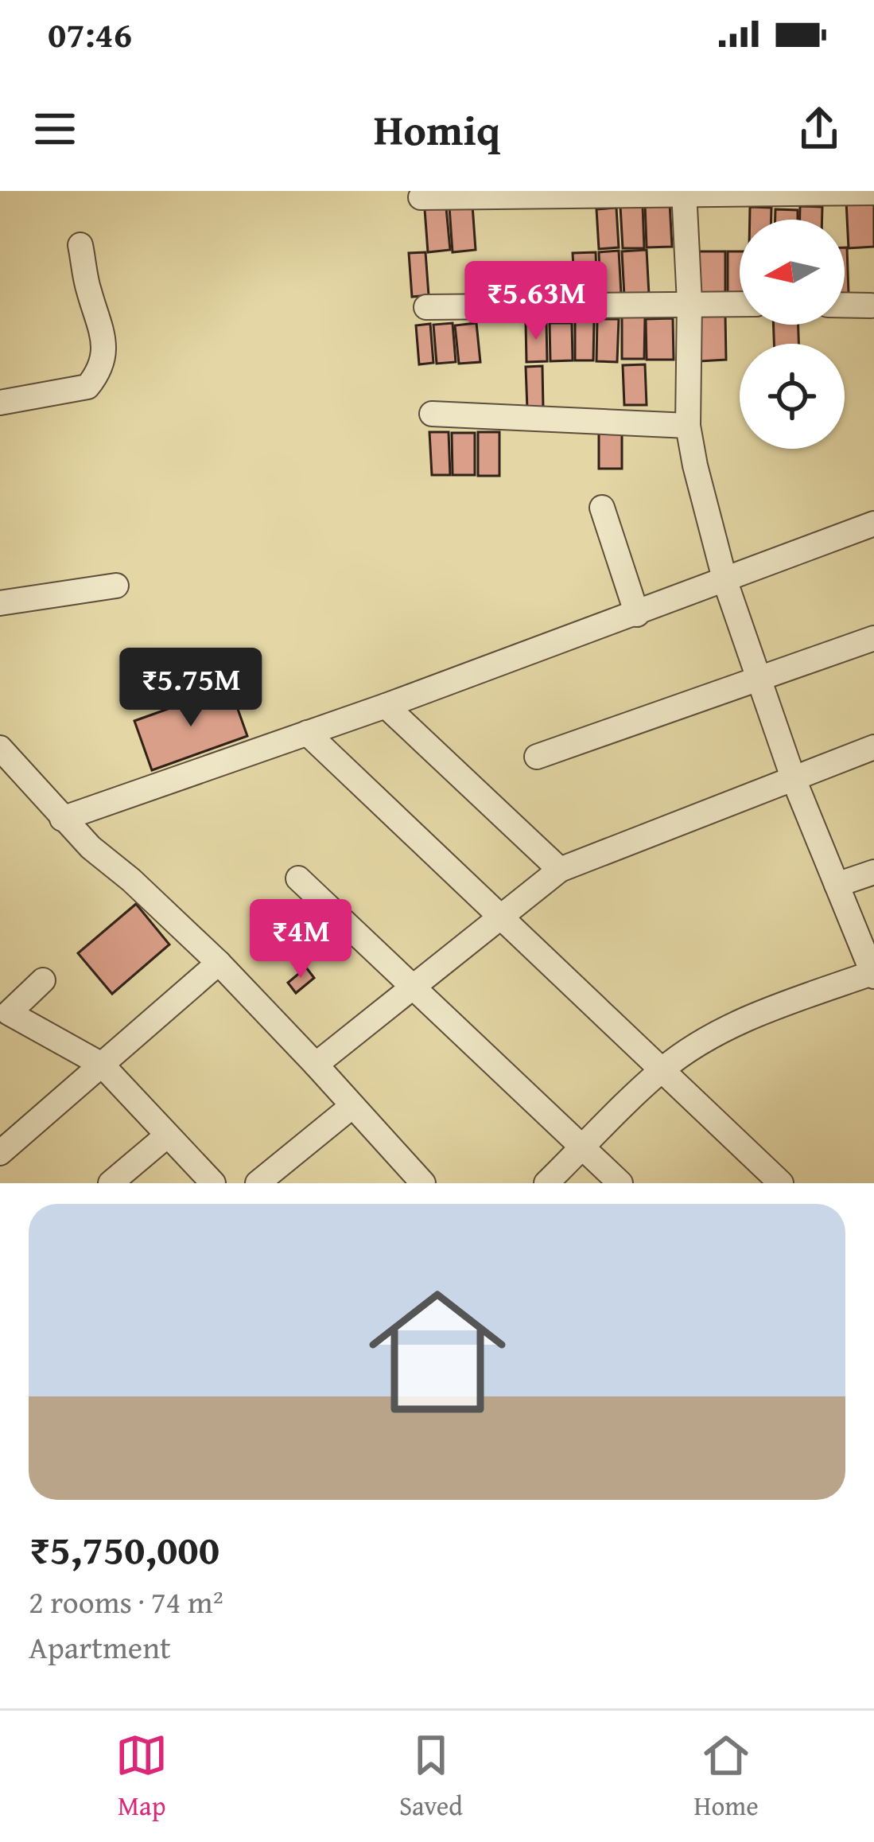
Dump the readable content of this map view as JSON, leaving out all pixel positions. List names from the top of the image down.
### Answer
{
  "north": "left",
  "page": {
    "status": "07:46",
    "header": "Homiq",
    "price": ["₹5.63M", "₹5.75M", "₹4M"],
    "list": [
      {
        "name": "₹5,750,000",
        "note": "2 rooms · 74 m² · Apartment"
      }
    ],
    "tabs": ["Map", "Saved", "Home"]
  }
}
